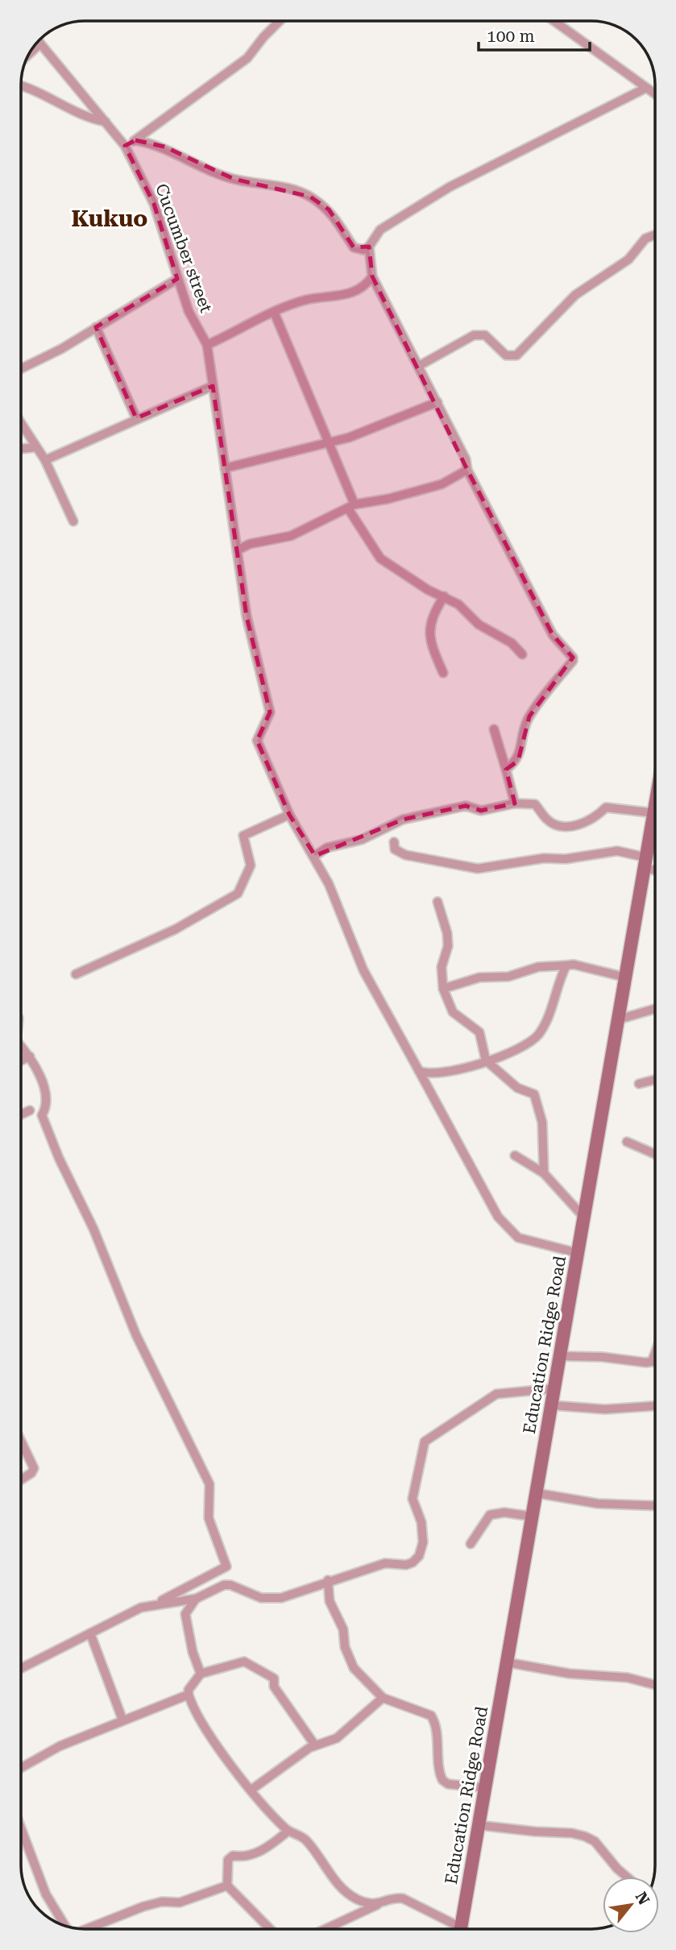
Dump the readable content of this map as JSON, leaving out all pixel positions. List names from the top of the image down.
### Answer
{
  "streets": {
    "main road": ["Education Ridge Road"],
    "street": ["Cucumber street"]
  },
  "districts": ["Kukuo"],
  "scale_bar": "100 m",
  "north": "top right"
}
